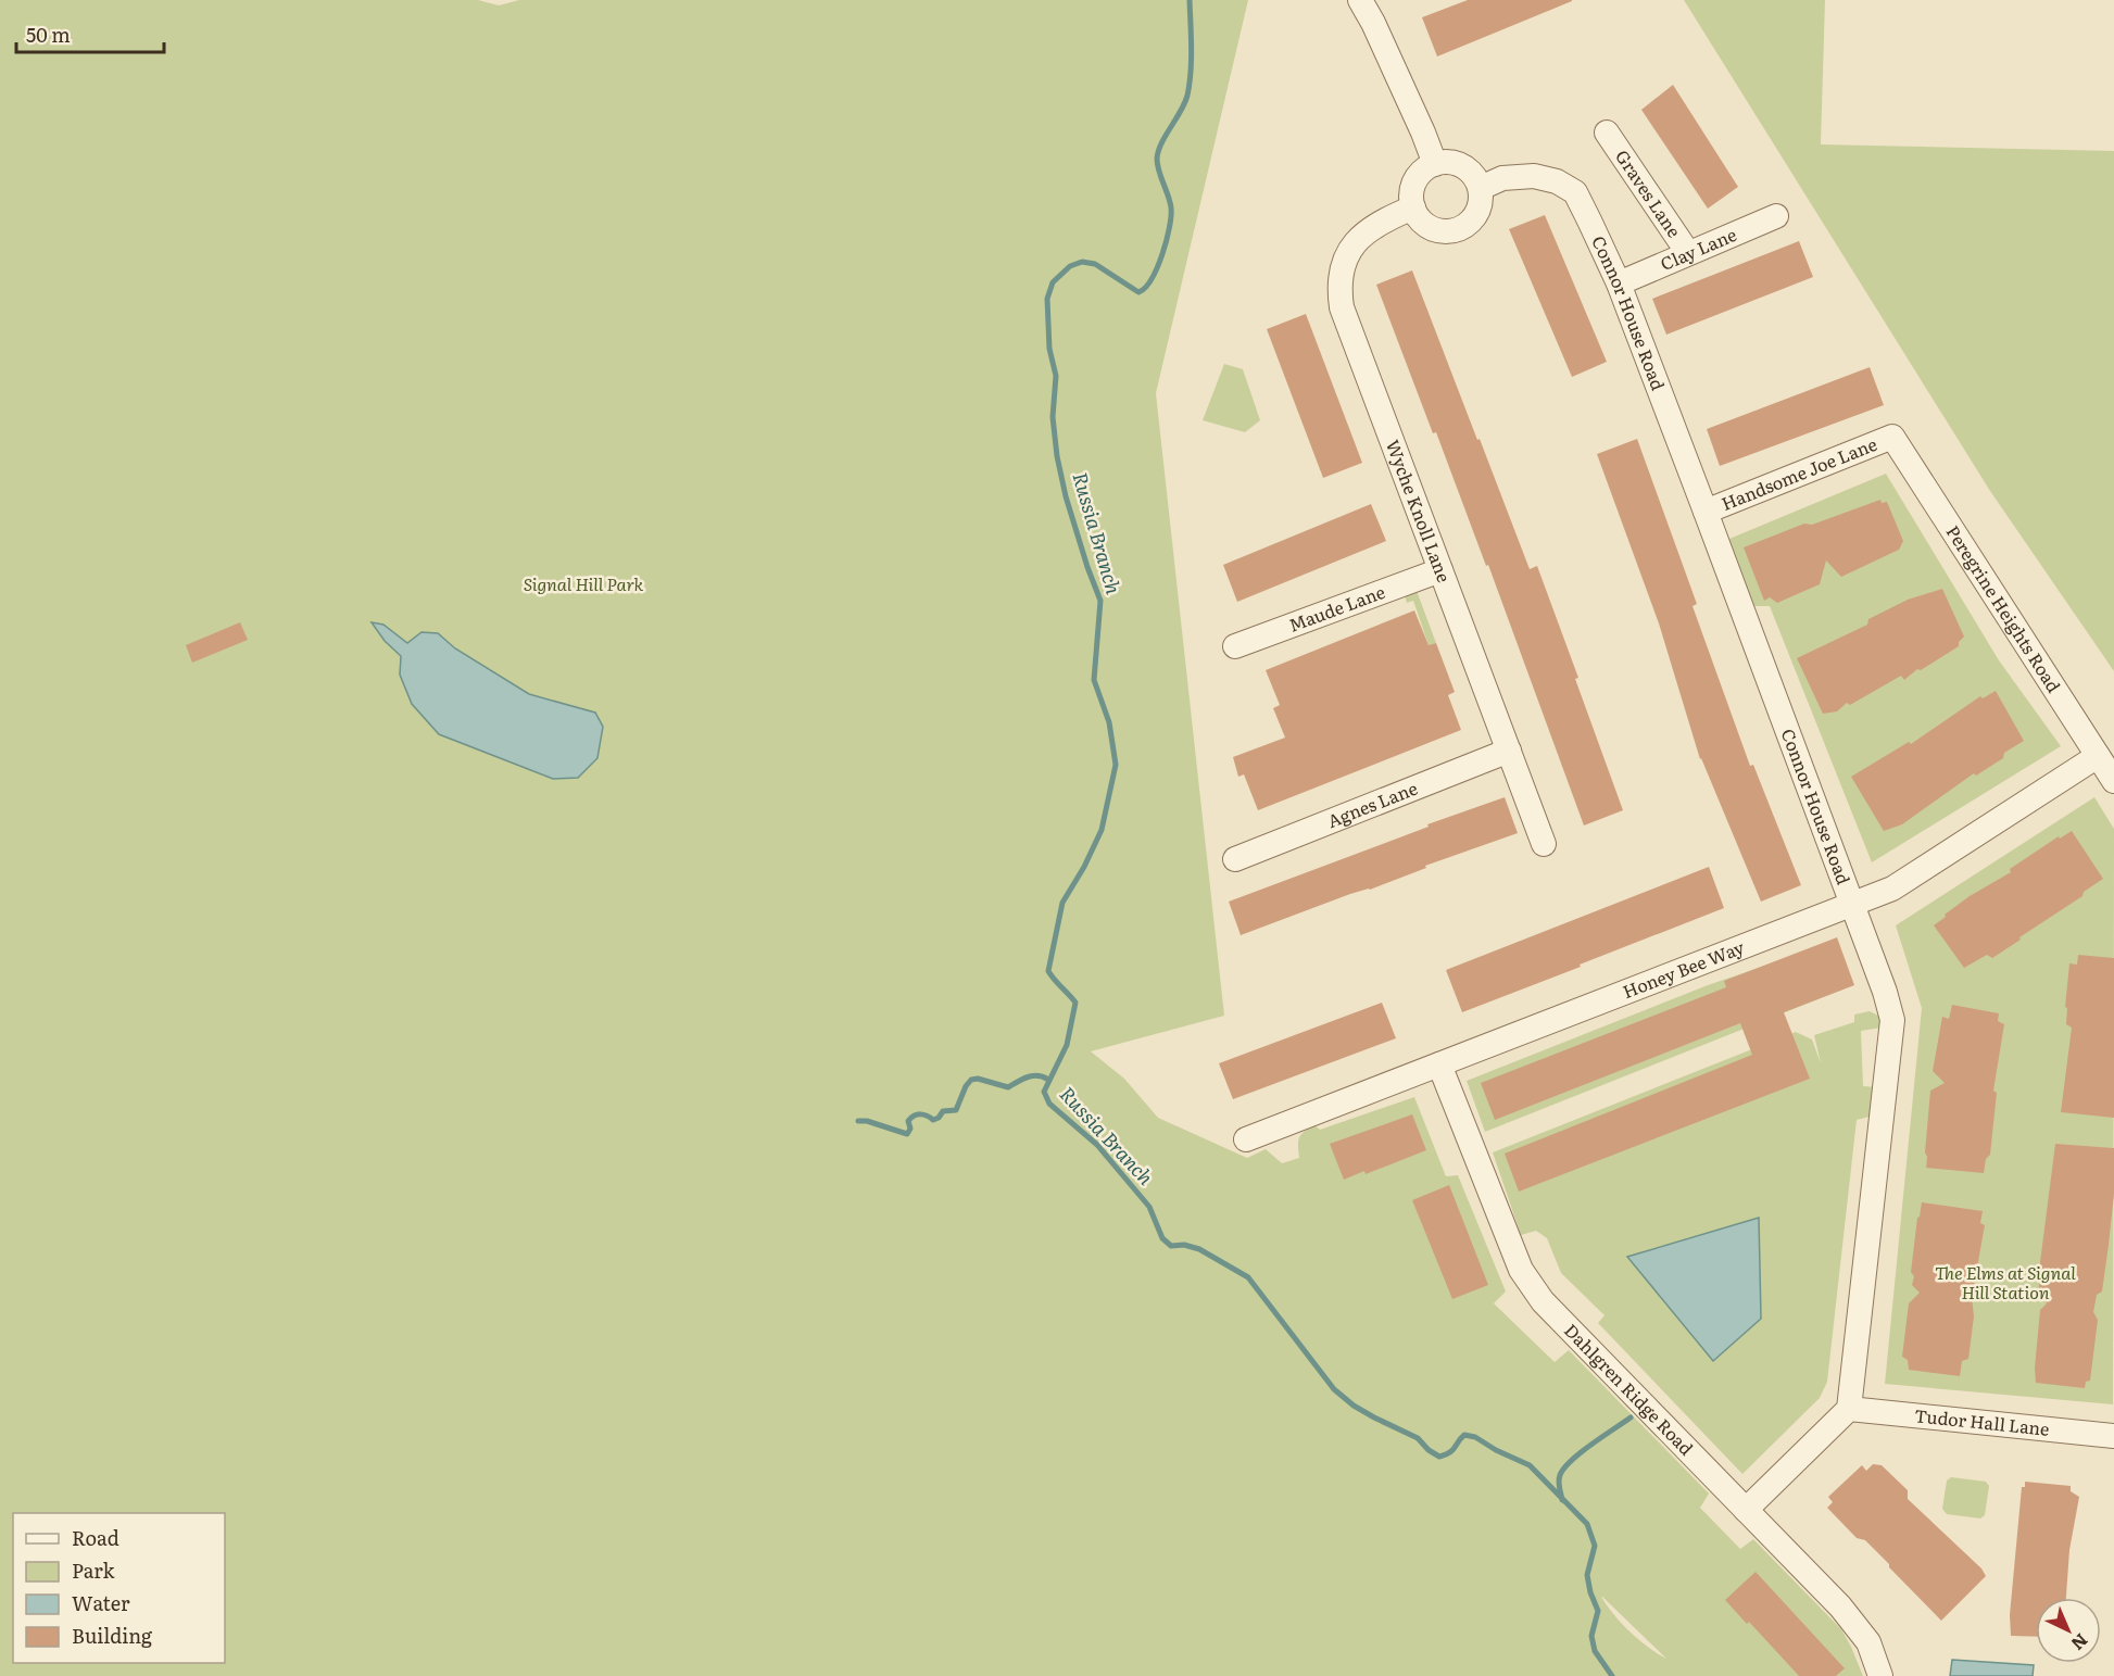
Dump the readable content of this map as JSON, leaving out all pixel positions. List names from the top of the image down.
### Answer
{
  "streets": {
    "street": [
      "Graves Lane",
      "Clay Lane",
      "Connor House Road",
      "Handsome Joe Lane",
      "Wyche Knoll Lane",
      "Maude Lane",
      "Peregrine Heights Road",
      "Agnes Lane",
      "Honey Bee Way",
      "Dahlgren Ridge Road",
      "Tudor Hall Lane"
    ]
  },
  "crossings": [
    ["Graves Lane", "Clay Lane"],
    ["Clay Lane", "Connor House Road"],
    ["Connor House Road", "Handsome Joe Lane"],
    ["Connor House Road", "Wyche Knoll Lane"],
    ["Connor House Road", "Honey Bee Way"],
    ["Connor House Road", "Tudor Hall Lane"],
    ["Handsome Joe Lane", "Peregrine Heights Road"],
    ["Wyche Knoll Lane", "Maude Lane"],
    ["Wyche Knoll Lane", "Agnes Lane"],
    ["Peregrine Heights Road", "Honey Bee Way"],
    ["Honey Bee Way", "Dahlgren Ridge Road"]
  ],
  "water": ["Russia Branch"],
  "parks": ["Signal Hill Park", "The Elms at Signal Hill Station"],
  "legend": [
    "Road",
    "Park",
    "Water",
    "Building"
  ],
  "scale_bar": "50 m",
  "north": "bottom right"
}
